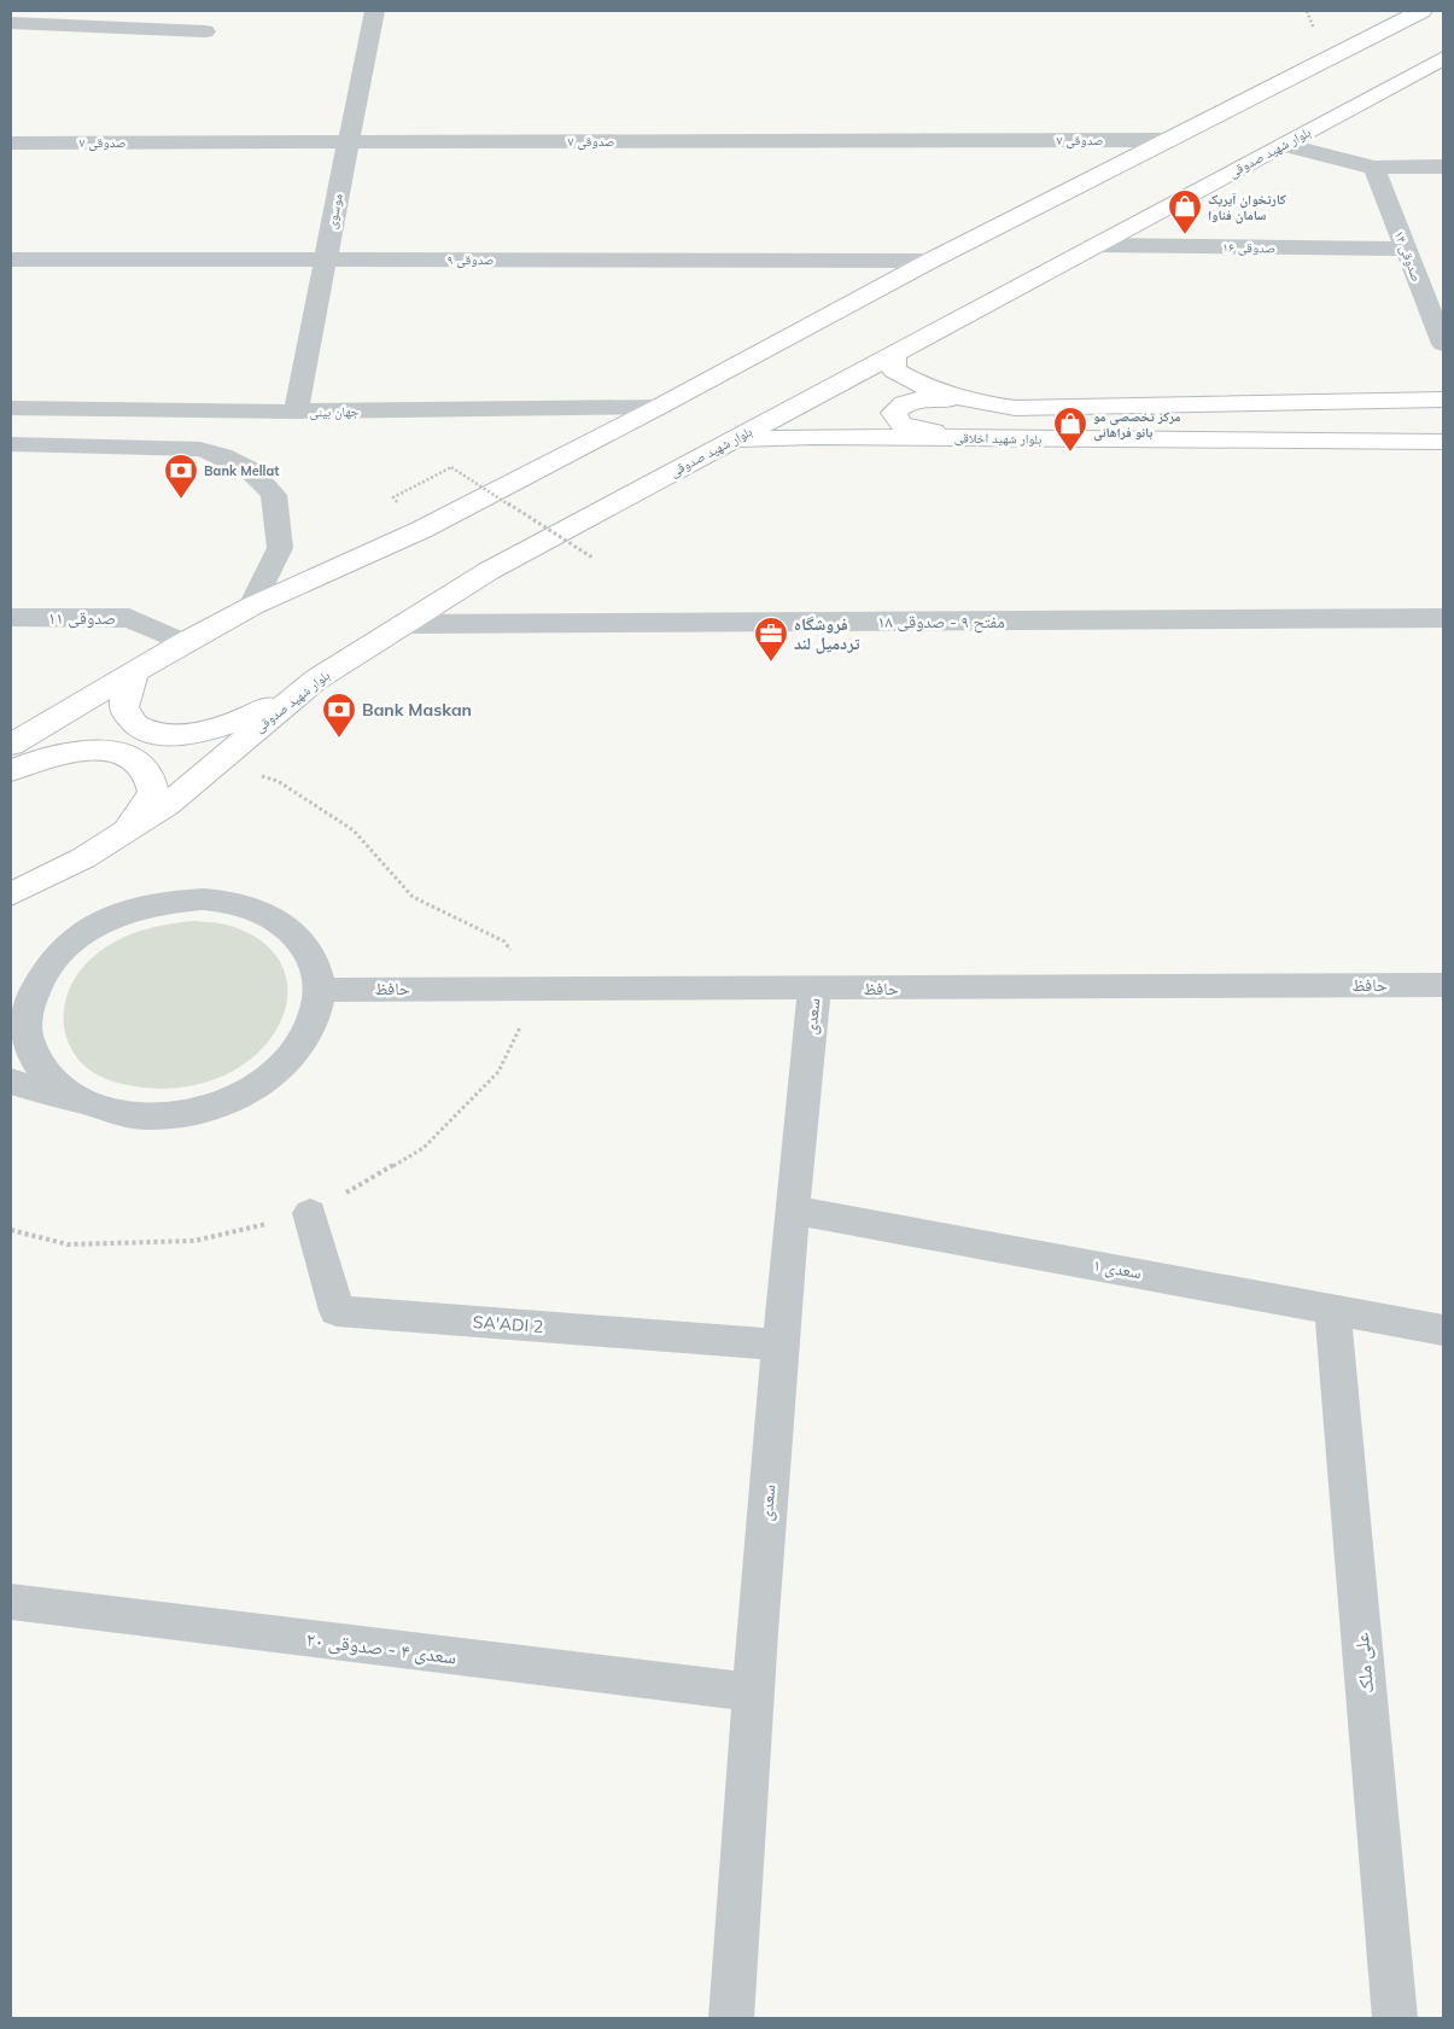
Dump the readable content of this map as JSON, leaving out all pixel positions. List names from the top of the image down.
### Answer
{
  "streets": {
    "main road": ["بلوار شهید صدوقی", "بلوار شهید اخلاقی"],
    "street": [
      "صدوقی ۷",
      "موسوی",
      "صدوقی ۱۶",
      "صدوقی ۱۴",
      "صدوقی ۹",
      "جهان بینی",
      "صدوقی ۱۱",
      "مفتح ۹ - صدوقی ۱۸",
      "حافظ",
      "سعدی",
      "سعدی ۱",
      "SA'ADI 2",
      "سعدی ۴ - صدوقی ۲۰",
      "علی ملک"
    ]
  },
  "crossings": [
    ["صدوقی ۷", "موسوی"],
    ["بلوار شهید صدوقی", "صدوقی ۱۶"],
    ["بلوار شهید صدوقی", "بلوار شهید اخلاقی"],
    ["بلوار شهید صدوقی", "مفتح ۹ - صدوقی ۱۸"],
    ["موسوی", "صدوقی ۹"],
    ["موسوی", "جهان بینی"],
    ["صدوقی ۱۶", "صدوقی ۱۴"],
    ["حافظ", "سعدی"],
    ["سعدی", "سعدی ۱"],
    ["سعدی", "SA'ADI 2"],
    ["سعدی", "سعدی ۴ - صدوقی ۲۰"],
    ["سعدی ۱", "علی ملک"]
  ],
  "places": {
    "shop": ["کارتخوان آیریک سامان فناوا", "مرکز تخصصی مو بانو فراهانی"],
    "bank": ["Bank Mellat", "Bank Maskan"],
    "office": ["فروشگاه تردمیل لند"]
  }
}
